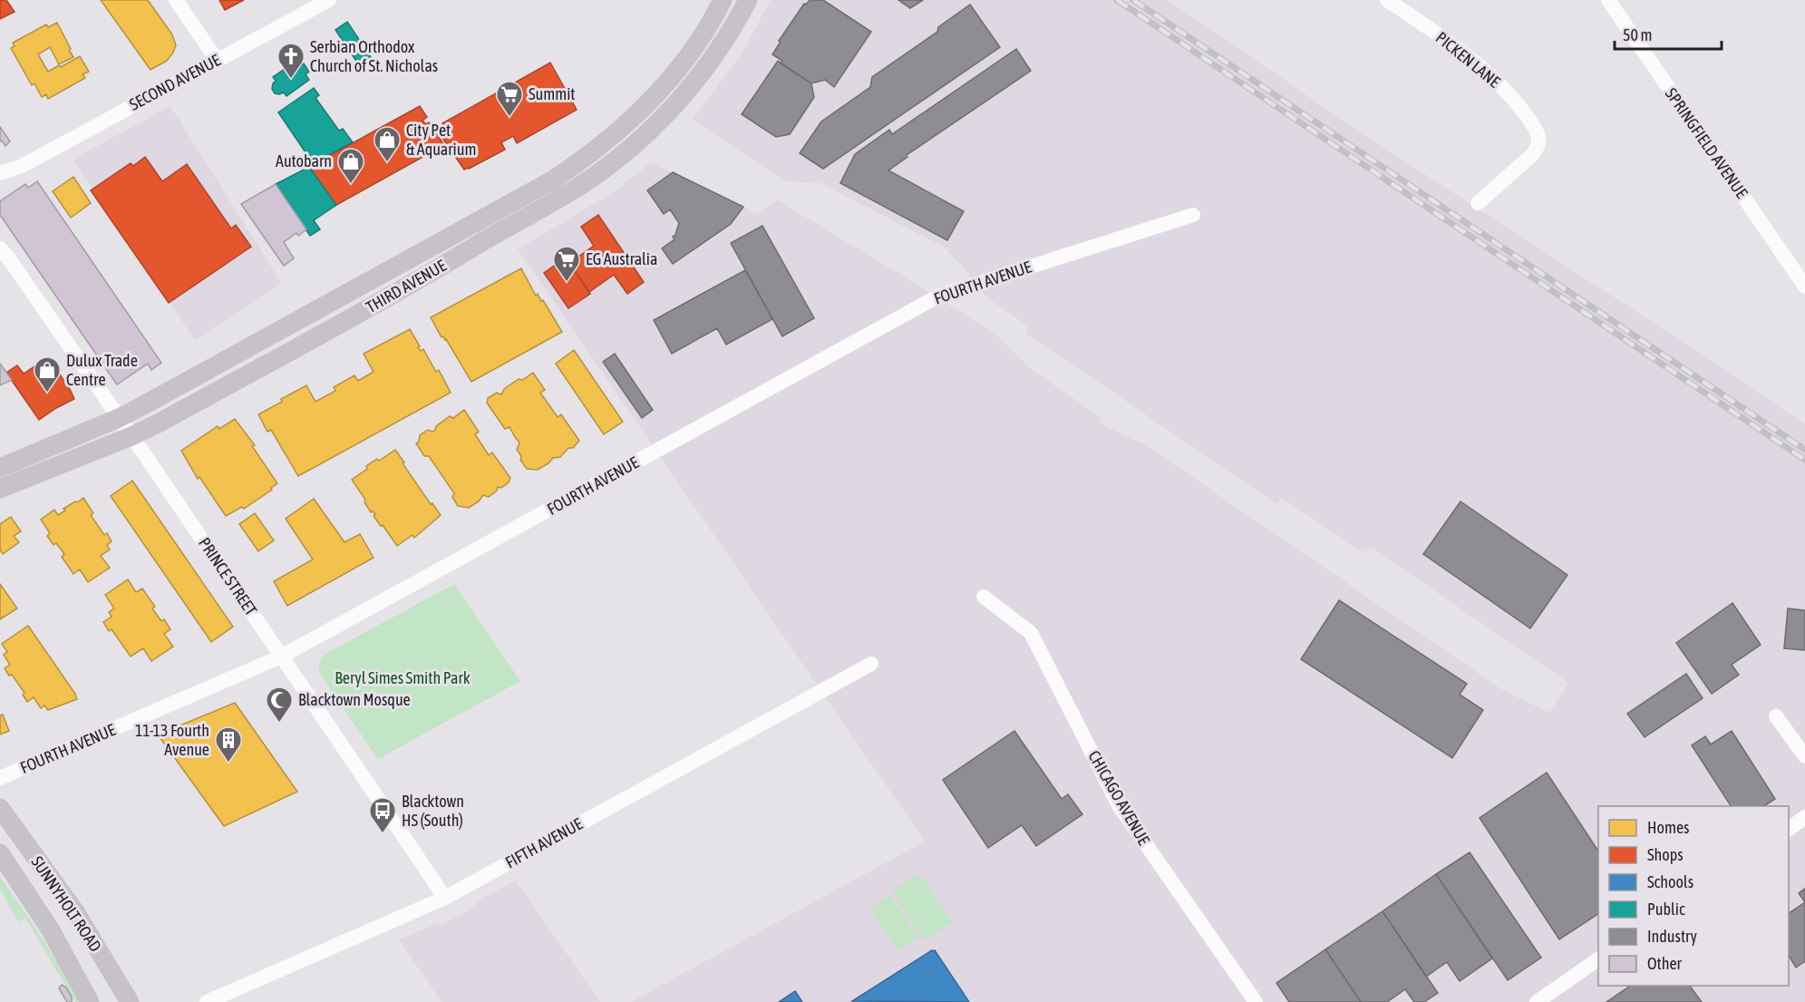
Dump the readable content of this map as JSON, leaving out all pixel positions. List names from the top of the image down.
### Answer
{
  "streets": {
    "main road": ["THIRD AVENUE", "SUNNYHOLT ROAD"],
    "street": [
      "PICKEN LANE",
      "SECOND AVENUE",
      "SPRINGFIELD AVENUE",
      "FOURTH AVENUE",
      "PRINCE STREET",
      "CHICAGO AVENUE",
      "FIFTH AVENUE"
    ]
  },
  "crossings": [
    ["FOURTH AVENUE", "PRINCE STREET"],
    ["THIRD AVENUE", "PRINCE STREET"],
    ["PRINCE STREET", "FIFTH AVENUE"]
  ],
  "parks": ["Beryl Simes Smith Park"],
  "places": {
    "church": ["Serbian Orthodox Church of St. Nicholas"],
    "supermarket": ["Summit", "EG Australia"],
    "shop": ["City Pet & Aquarium", "Autobarn", "Dulux Trade Centre"],
    "mosque": ["Blacktown Mosque"],
    "building": ["11-13 Fourth Avenue"],
    "bus stop": ["Blacktown HS (South)"]
  },
  "legend": [
    "Homes",
    "Shops",
    "Schools",
    "Public",
    "Industry",
    "Other"
  ],
  "scale_bar": "50 m"
}
